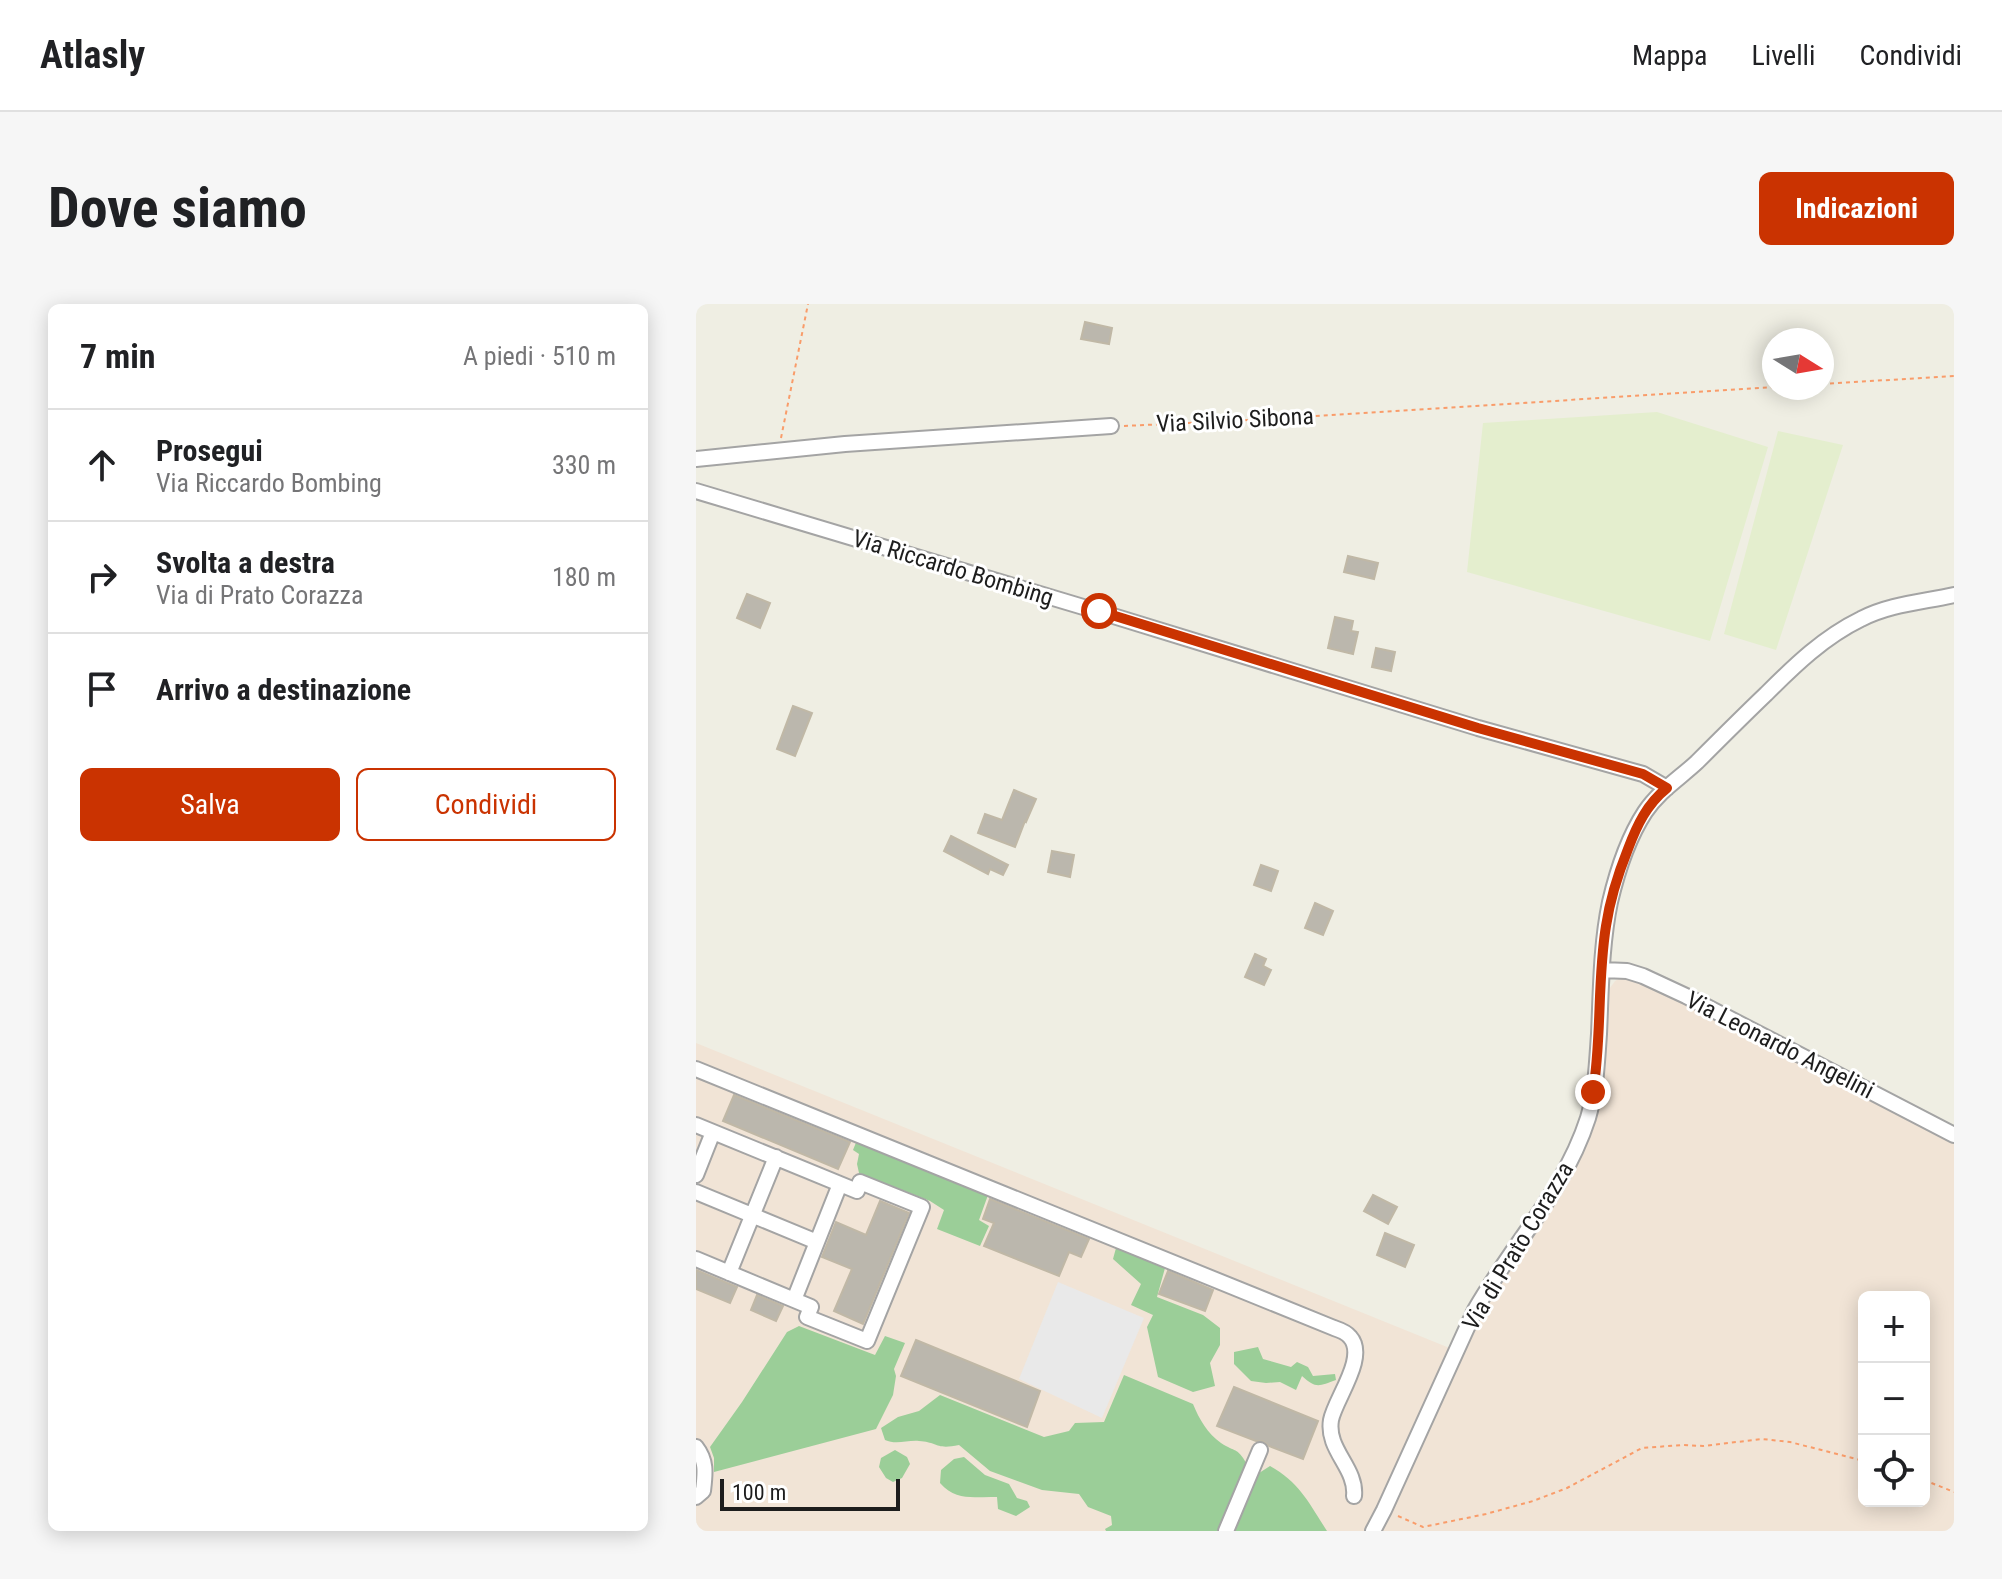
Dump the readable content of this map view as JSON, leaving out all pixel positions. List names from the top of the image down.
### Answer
{
  "streets": {
    "street": ["Via Riccardo Bombing", "Via Leonardo Angelini", "Via di Prato Corazza"],
    "path": ["Via Silvio Sibona"]
  },
  "crossings": [
    ["Via Riccardo Bombing", "Via di Prato Corazza"],
    ["Via Leonardo Angelini", "Via di Prato Corazza"]
  ],
  "scale_bar": "100 m",
  "north": "right",
  "page": {
    "header": "Atlasly",
    "nav": ["Mappa", "Livelli", "Condividi"],
    "buttons": [
      "Indicazioni",
      ["Salva", "Condividi"]
    ],
    "title": "Dove siamo",
    "heading": ["7 min", "A piedi · 510 m"],
    "list": [
      ["Prosegui", "Via Riccardo Bombing", "330 m"],
      ["Svolta a destra", "Via di Prato Corazza", "180 m"],
      "Arrivo a destinazione"
    ],
    "map_buttons": ["+", "−"],
    "scale": "100 m"
  }
}
